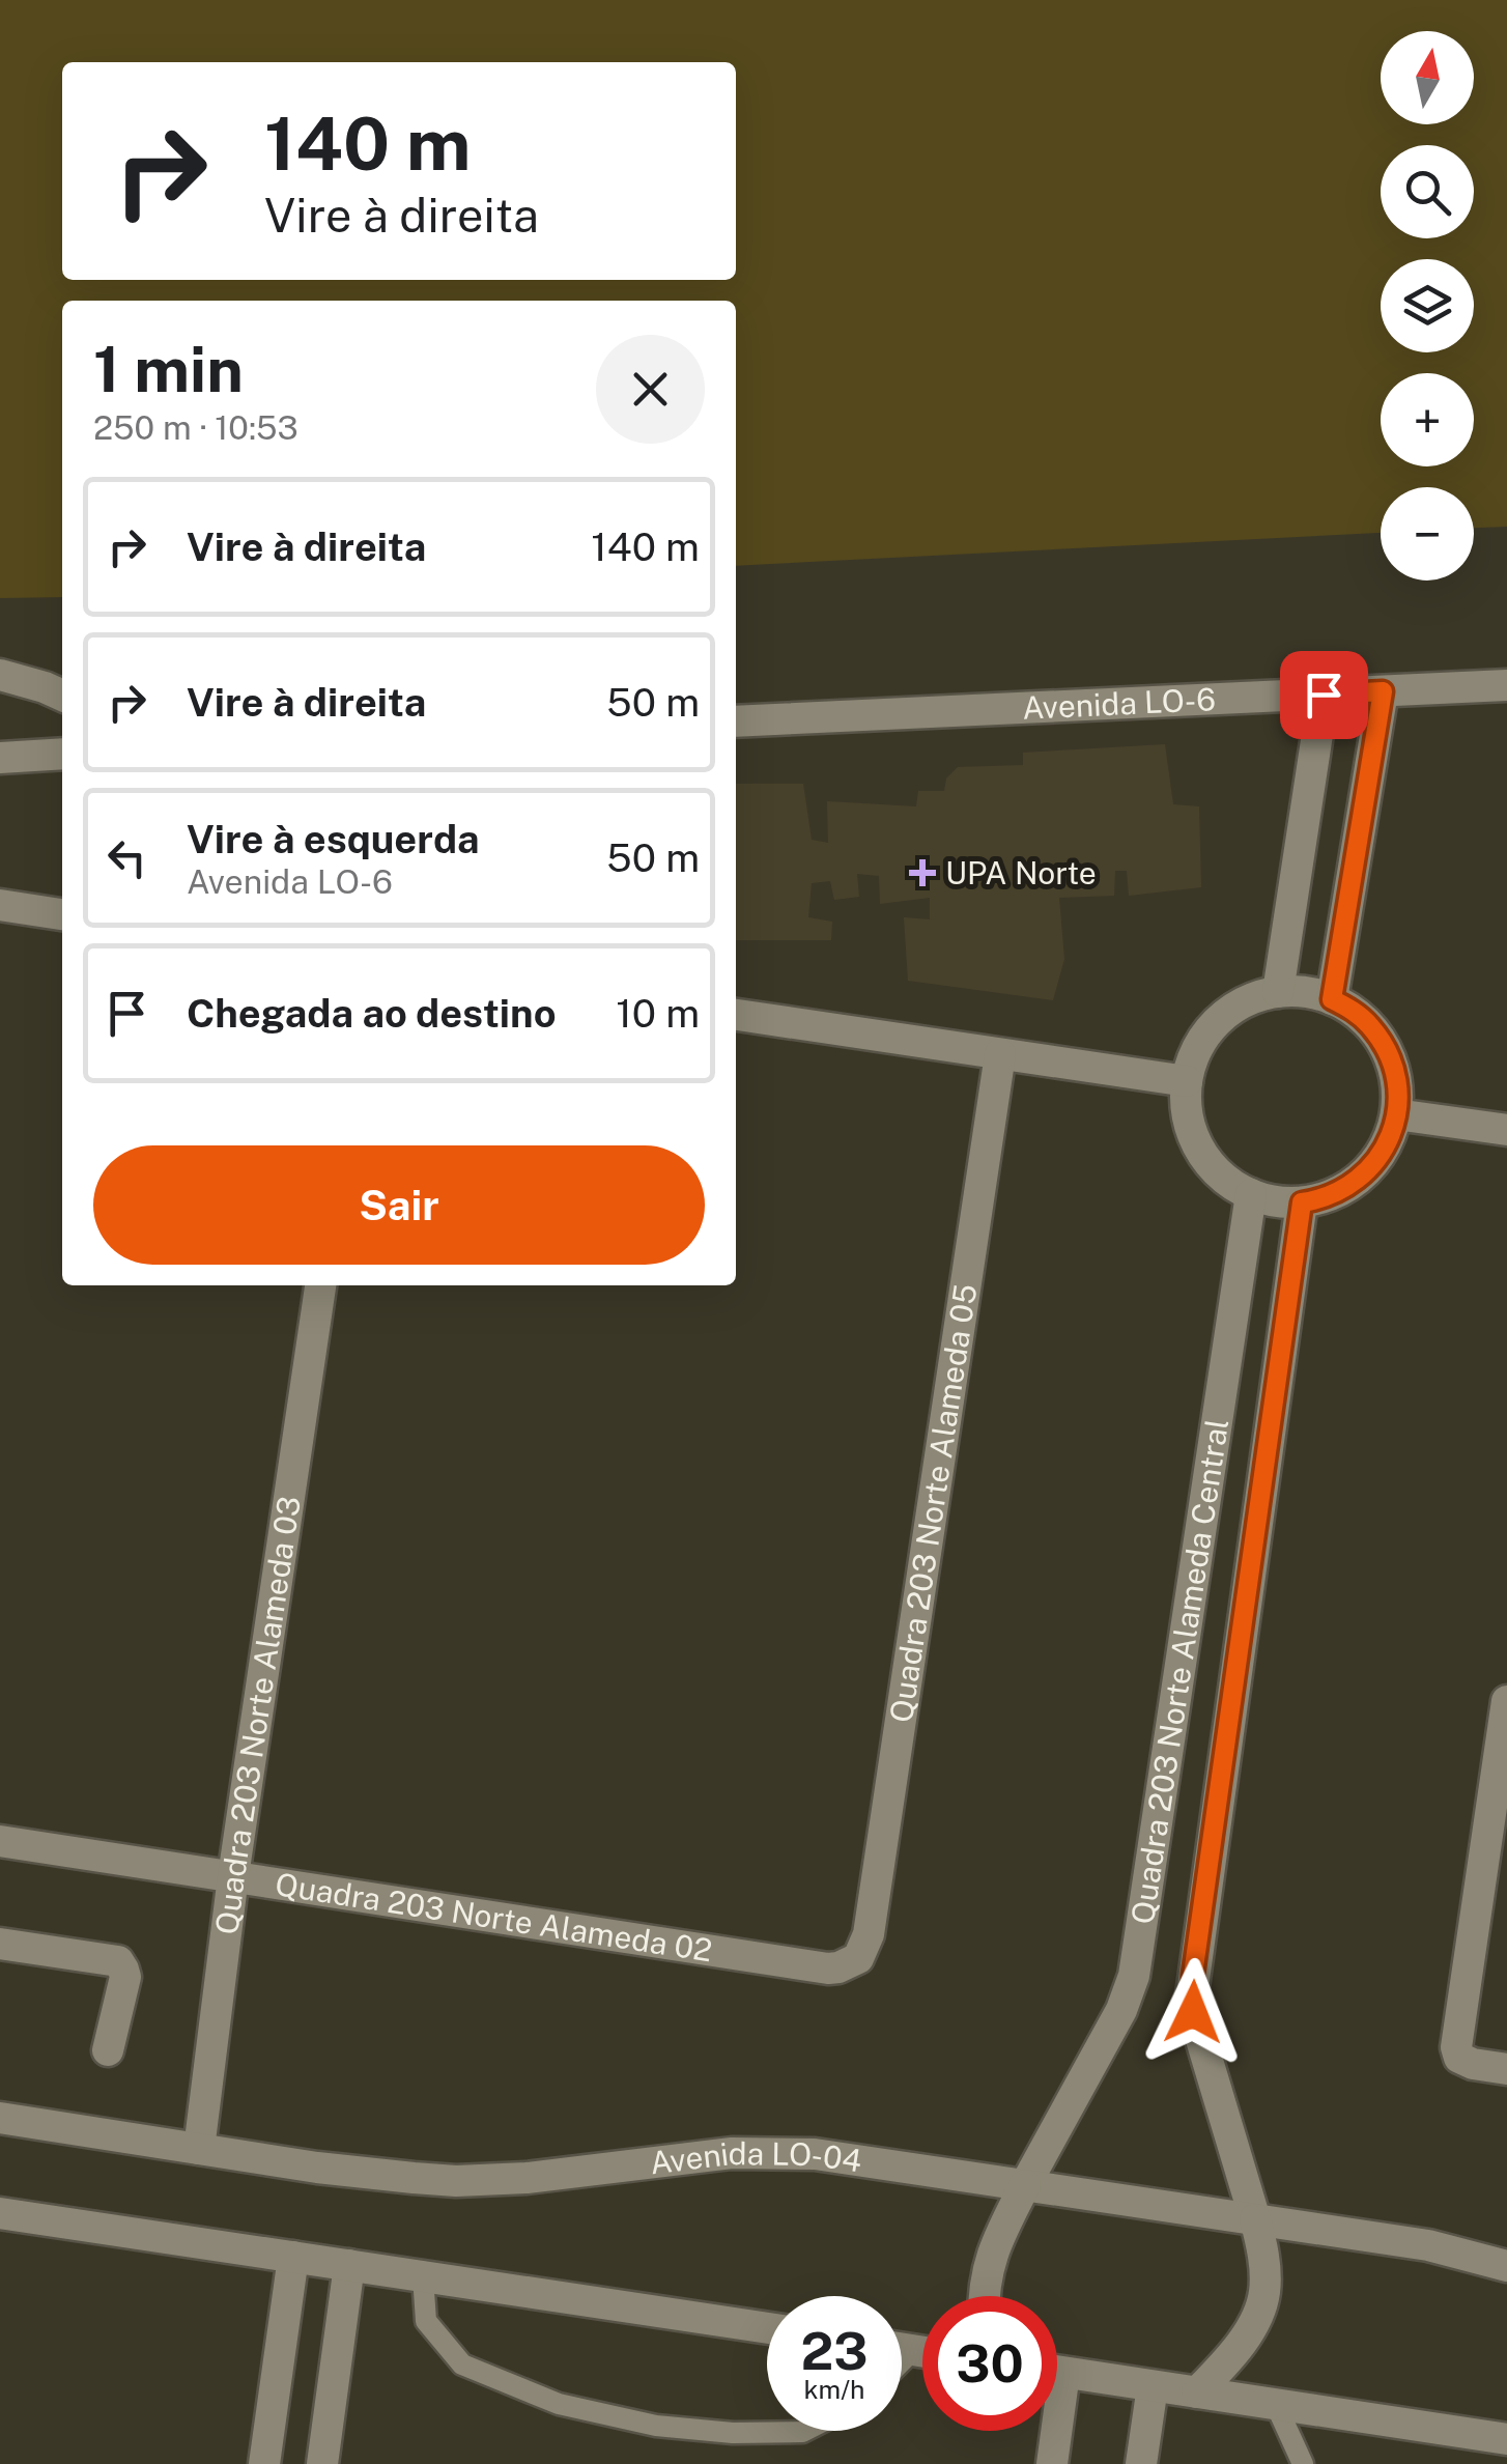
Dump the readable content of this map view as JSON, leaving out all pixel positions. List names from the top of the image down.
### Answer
{
  "streets": {
    "street": [
      "Avenida LO-6",
      "Quadra 203 Norte Alameda 05",
      "Quadra 203 Norte Alameda Central",
      "Quadra 203 Norte Alameda 03",
      "Quadra 203 Norte Alameda 02",
      "Avenida LO-04"
    ]
  },
  "crossings": [
    ["Quadra 203 Norte Alameda 05", "Quadra 203 Norte Alameda 02"],
    ["Quadra 203 Norte Alameda Central", "Avenida LO-04"],
    ["Quadra 203 Norte Alameda 03", "Quadra 203 Norte Alameda 02"],
    ["Quadra 203 Norte Alameda 03", "Avenida LO-04"]
  ],
  "places": {
    "health": ["UPA Norte"]
  },
  "north": "top",
  "page": {
    "map_buttons": ["+", "−"],
    "turn": ["140 m", "Vire à direita"],
    "heading": ["1 min", "250 m · 10:53"],
    "list": [
      {
        "name": "Vire à direita",
        "value": "140 m"
      },
      {
        "name": "Vire à direita",
        "value": "50 m"
      },
      {
        "name": "Vire à esquerda",
        "note": "Avenida LO-6",
        "value": "50 m"
      },
      {
        "name": "Chegada ao destino",
        "value": "10 m"
      }
    ],
    "buttons": "Sair",
    "speed": "23 km/h",
    "limit": "30"
  }
}
